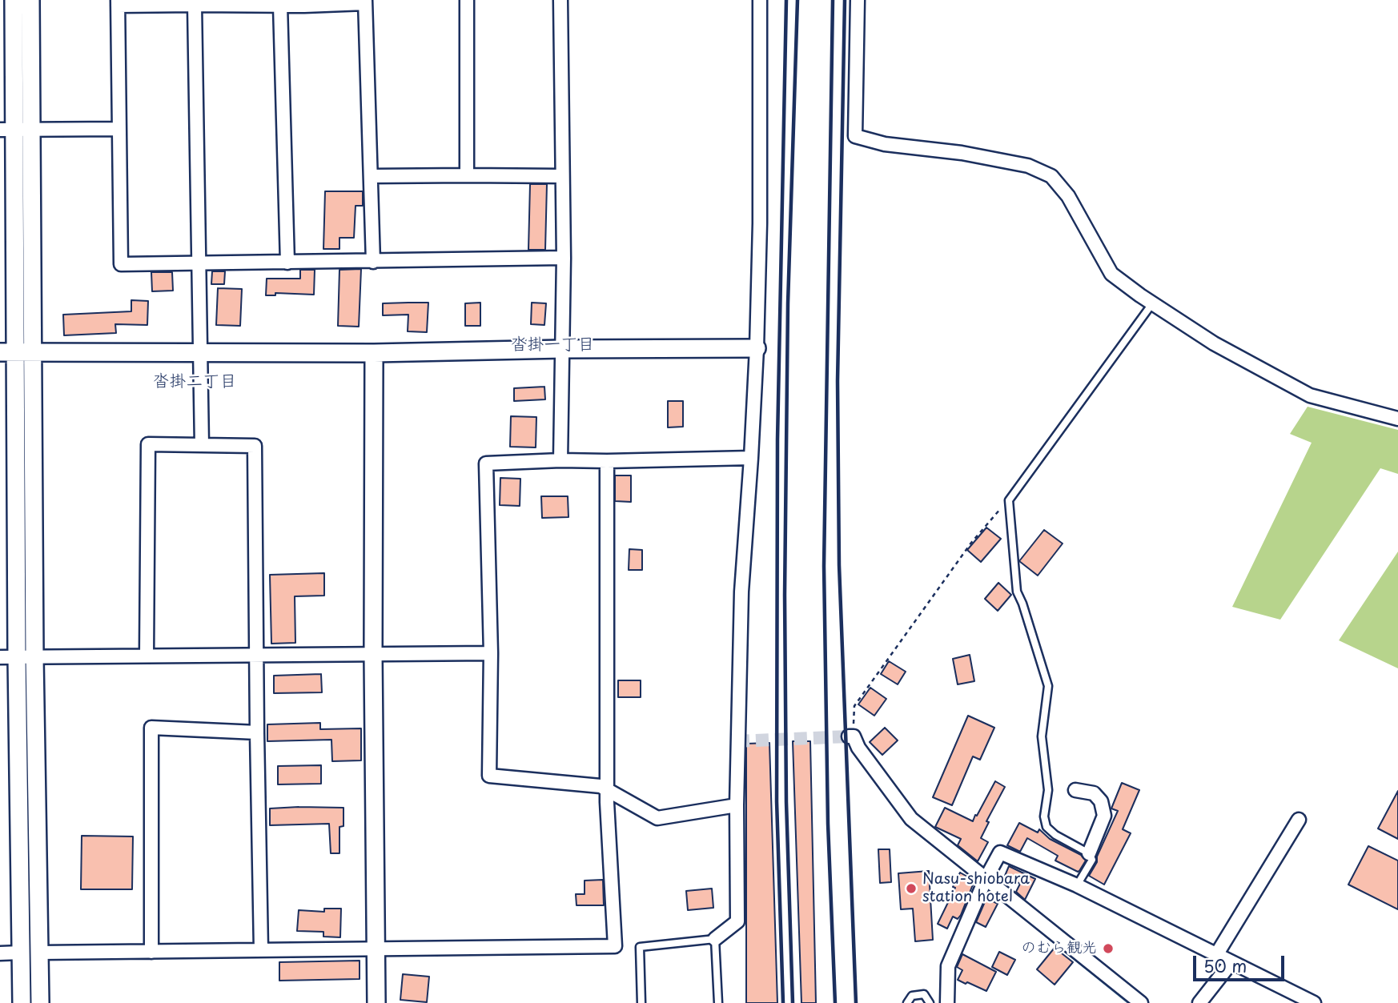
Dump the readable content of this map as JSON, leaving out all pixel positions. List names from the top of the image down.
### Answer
{
  "districts": ["沓掛一丁目", "沓掛二丁目"],
  "places": ["Nasu-shiobara station hotel", "のむら観光"],
  "scale_bar": "50 m"
}
